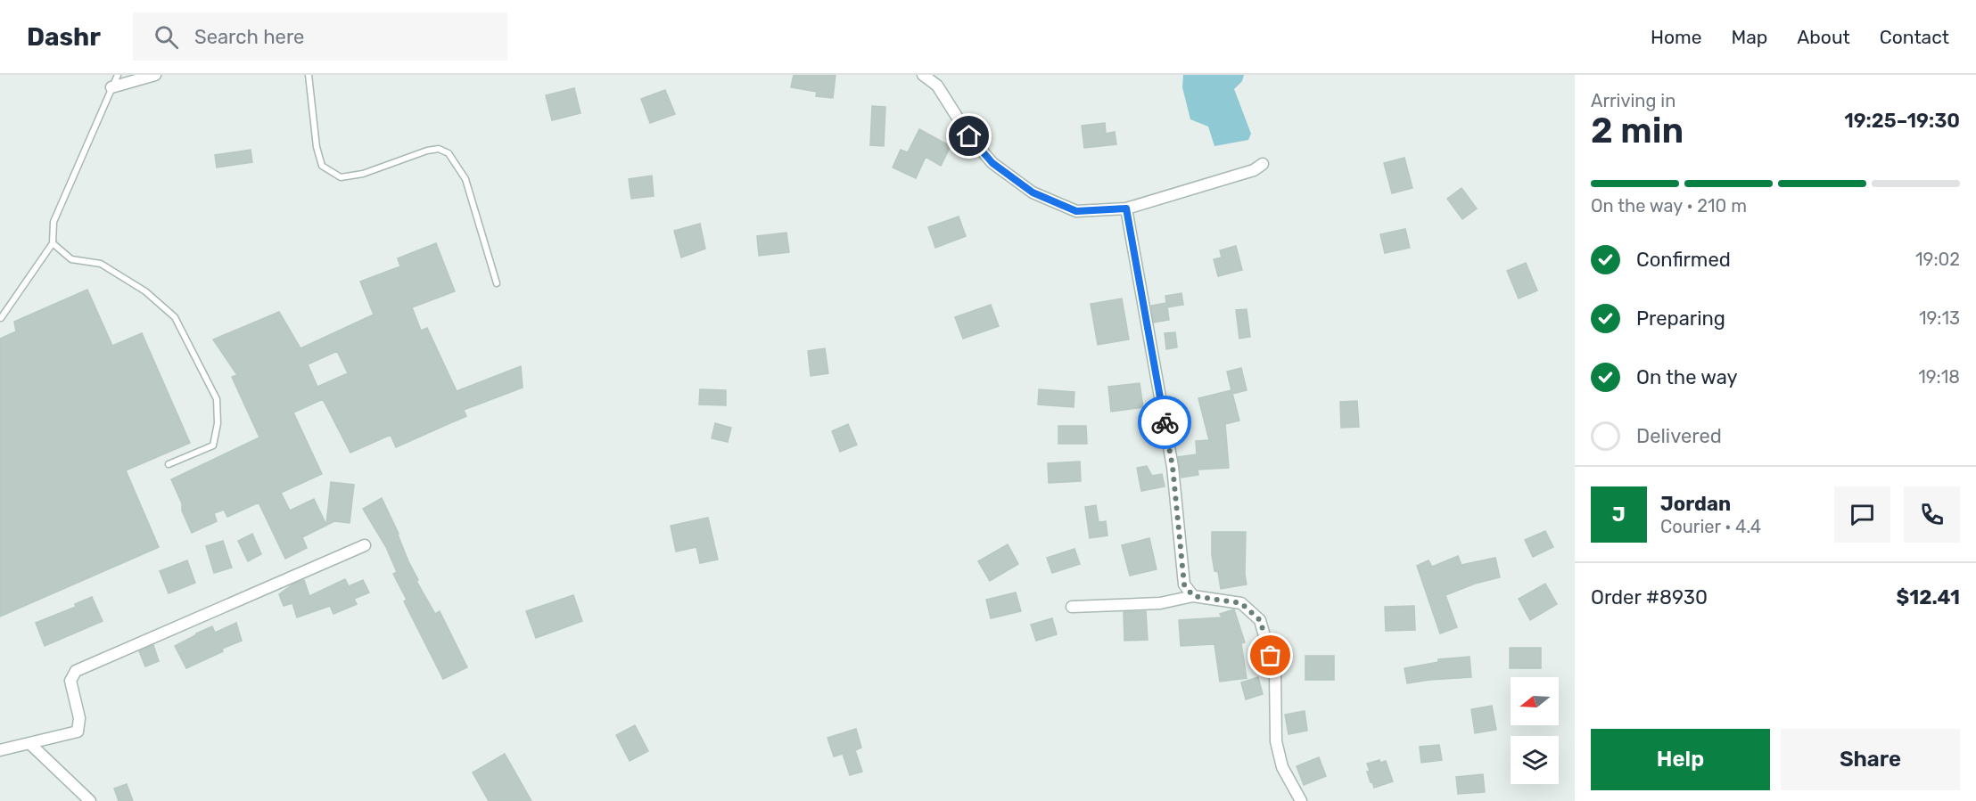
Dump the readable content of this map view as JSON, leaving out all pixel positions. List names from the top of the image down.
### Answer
{
  "north": "left",
  "page": {
    "header": "Dashr",
    "search": "Search here",
    "nav": [
      "Home",
      "Map",
      "About",
      "Contact"
    ],
    "heading": ["2 min", "Arriving in", "19:25–19:30"],
    "panel": [
      "Jordan",
      "Courier · 4.4",
      "Order #8930",
      "$12.41"
    ],
    "bar": "On the way · 210 m",
    "list": [
      ["Confirmed", "19:02"],
      ["Preparing", "19:13"],
      ["On the way", "19:18"],
      "Delivered"
    ],
    "round": "J",
    "buttons": ["Help", "Share"]
  }
}
